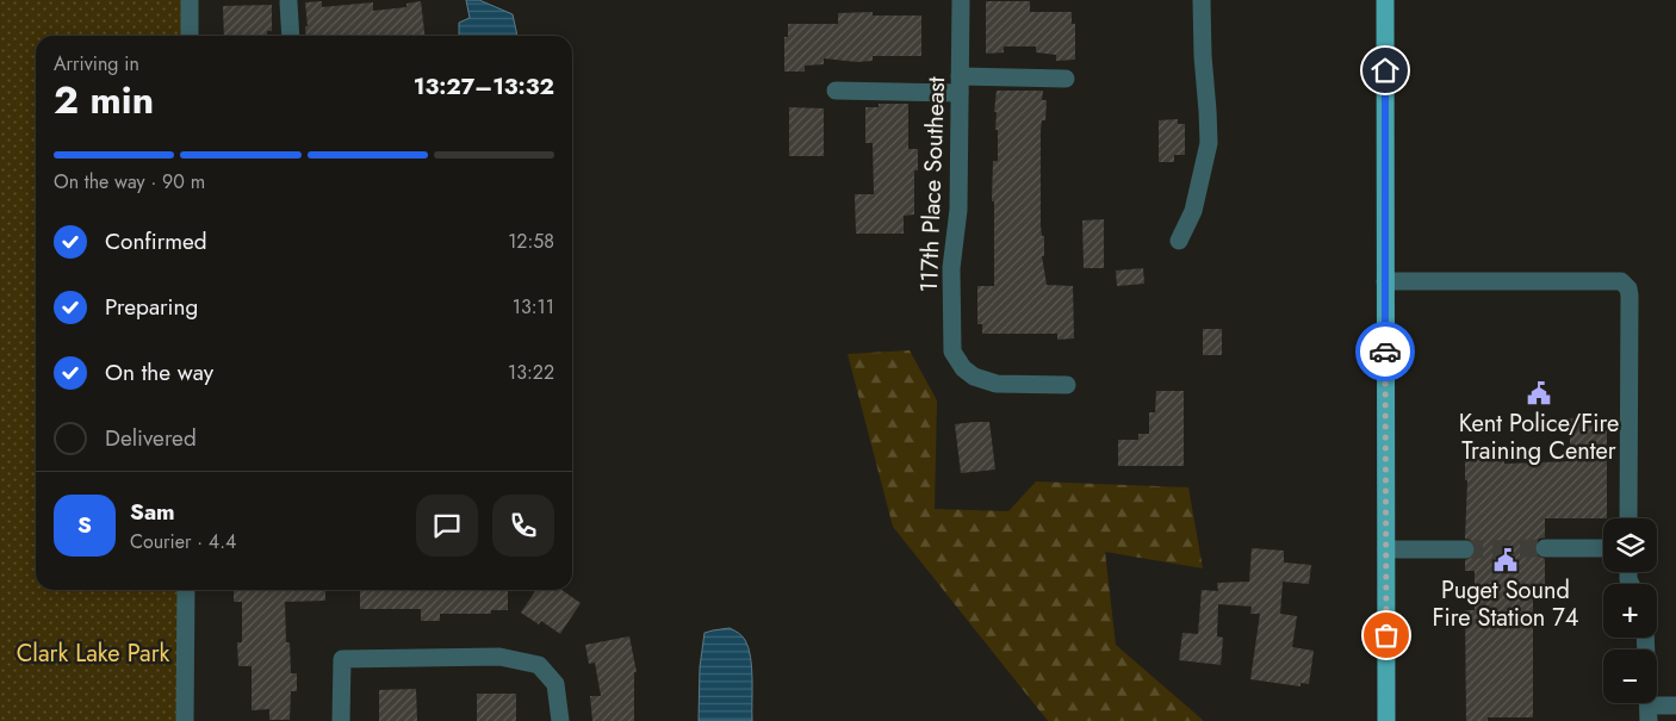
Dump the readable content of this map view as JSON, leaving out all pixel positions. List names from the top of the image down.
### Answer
{
  "streets": {
    "street": ["117th Place Southeast"]
  },
  "parks": ["Clark Lake Park"],
  "places": {
    "public building": ["Kent Police/Fire Training Center", "Puget Sound Fire Station 74"]
  },
  "page": {
    "heading": ["2 min", "Arriving in", "13:27–13:32"],
    "panel": ["Sam", "Courier · 4.4"],
    "bar": "On the way · 90 m",
    "list": [
      ["Confirmed", "12:58"],
      ["Preparing", "13:11"],
      ["On the way", "13:22"],
      "Delivered"
    ],
    "round": "S",
    "map_buttons": ["+", "−"]
  }
}
